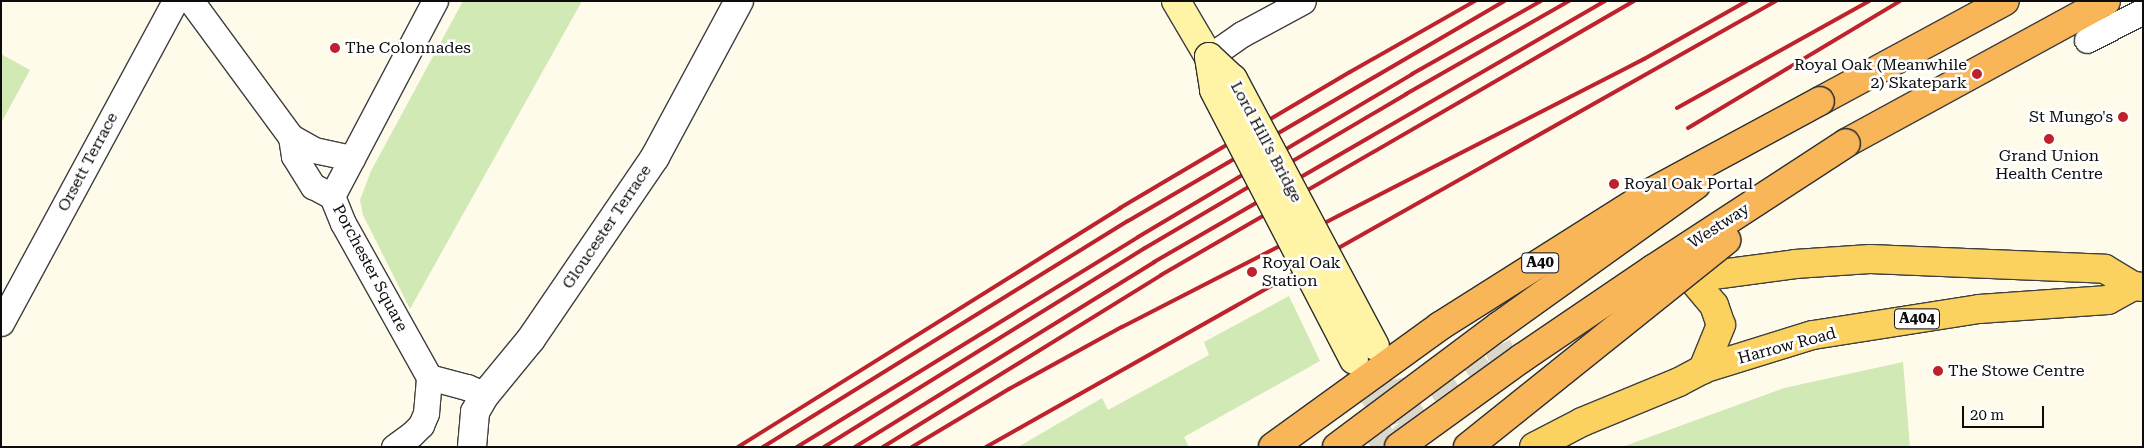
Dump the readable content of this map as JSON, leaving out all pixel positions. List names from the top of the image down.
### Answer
{
  "streets": {
    "highway": ["Westway", "A40"],
    "main road": ["Lord Hill's Bridge", "A404", "Harrow Road"],
    "street": ["Orsett Terrace", "Gloucester Terrace", "Porchester Square"]
  },
  "places": [
    "The Colonnades",
    "Royal Oak (Meanwhile 2) Skatepark",
    "St Mungo's",
    "Grand Union Health Centre",
    "Royal Oak Portal",
    "Royal Oak Station",
    "The Stowe Centre"
  ],
  "scale_bar": "20 m"
}
